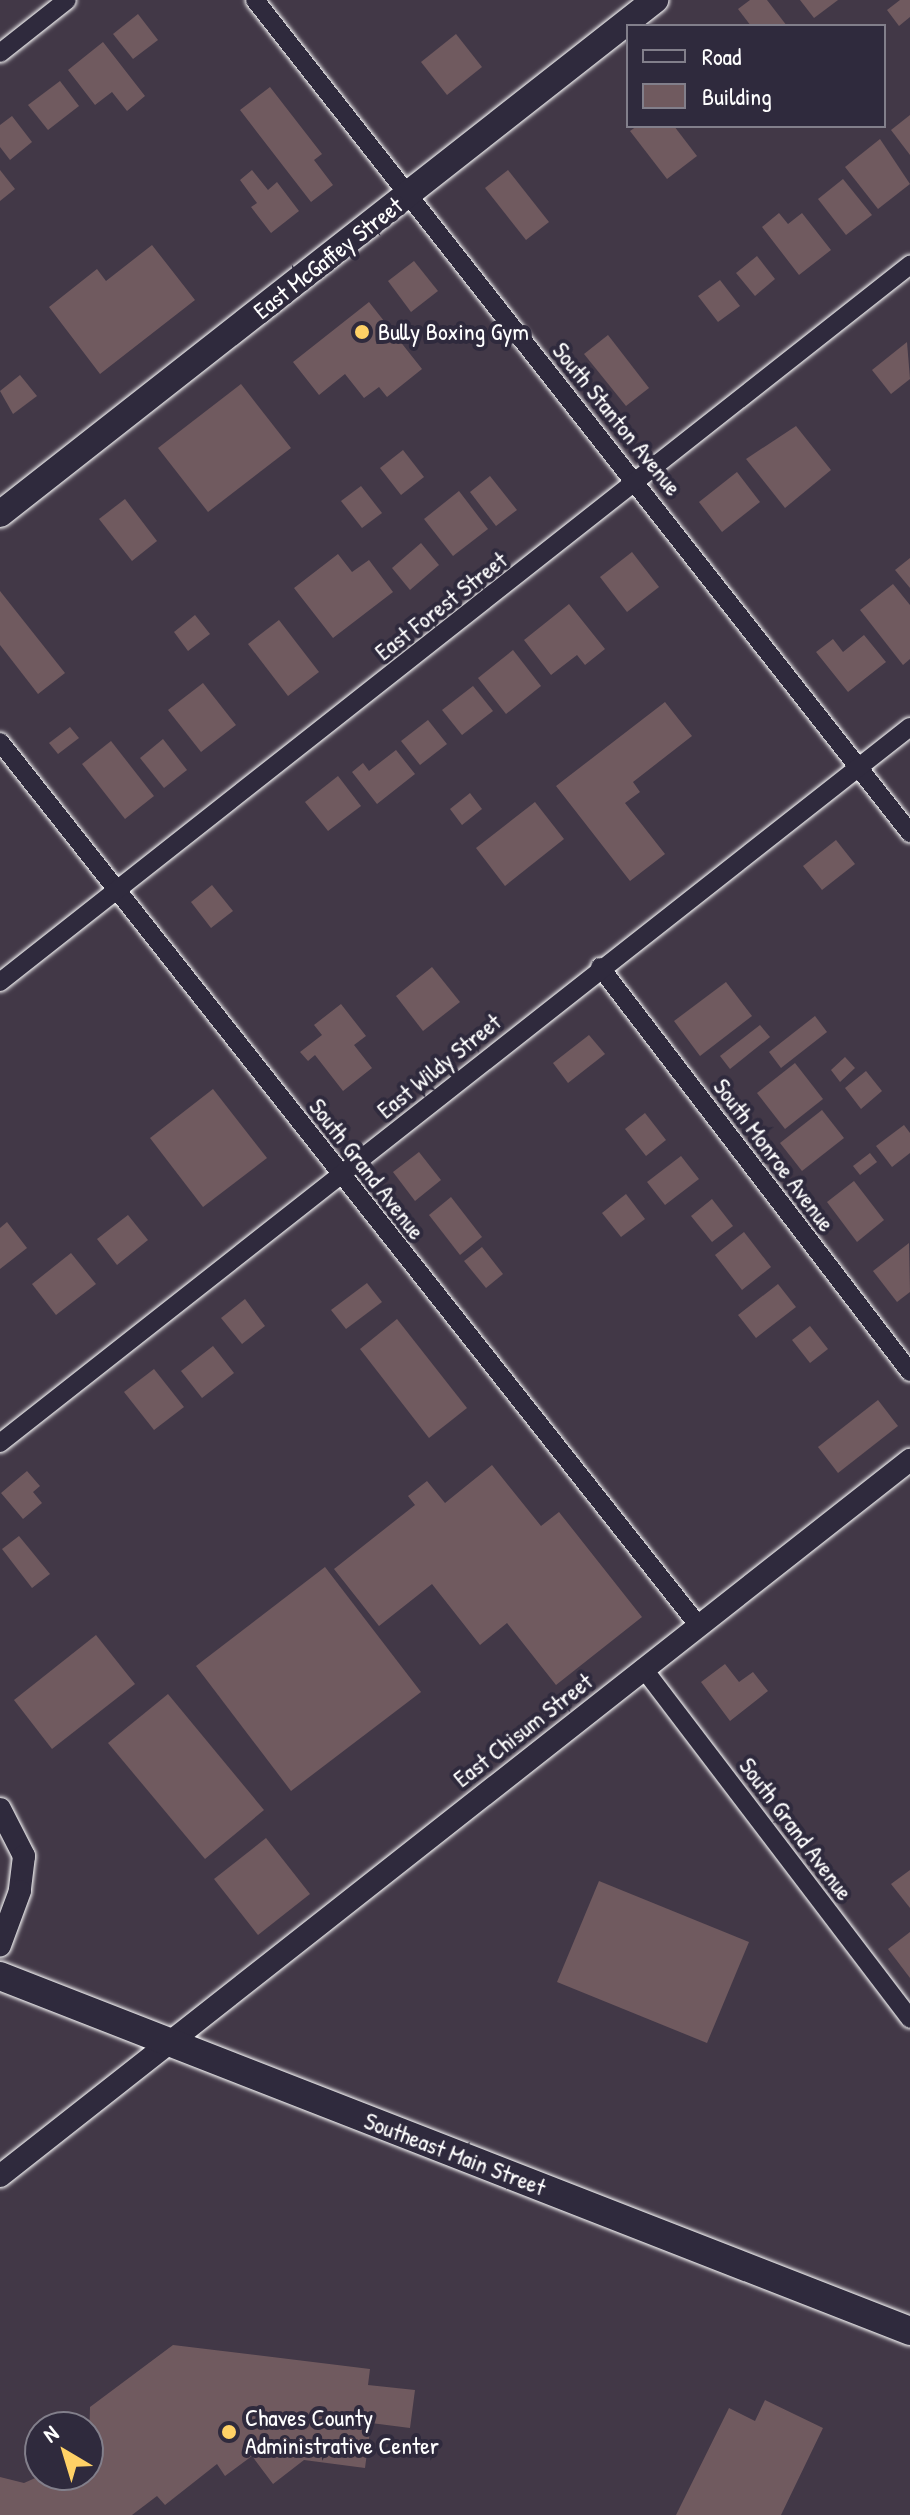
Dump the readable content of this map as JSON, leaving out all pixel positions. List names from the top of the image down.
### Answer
{
  "streets": {
    "main road": ["East McGaffey Street", "Southeast Main Street"],
    "street": [
      "South Stanton Avenue",
      "East Forest Street",
      "East Wildy Street",
      "South Monroe Avenue",
      "South Grand Avenue",
      "East Chisum Street"
    ]
  },
  "crossings": [
    ["East McGaffey Street", "South Stanton Avenue"],
    ["South Stanton Avenue", "East Forest Street"],
    ["South Stanton Avenue", "East Wildy Street"],
    ["East Forest Street", "South Grand Avenue"],
    ["East Wildy Street", "South Monroe Avenue"],
    ["East Wildy Street", "South Grand Avenue"],
    ["South Grand Avenue", "East Chisum Street"],
    ["East Chisum Street", "Southeast Main Street"]
  ],
  "places": ["Bully Boxing Gym", "Chaves County Administrative Center"],
  "legend": ["Road", "Building"],
  "north": "top left"
}
